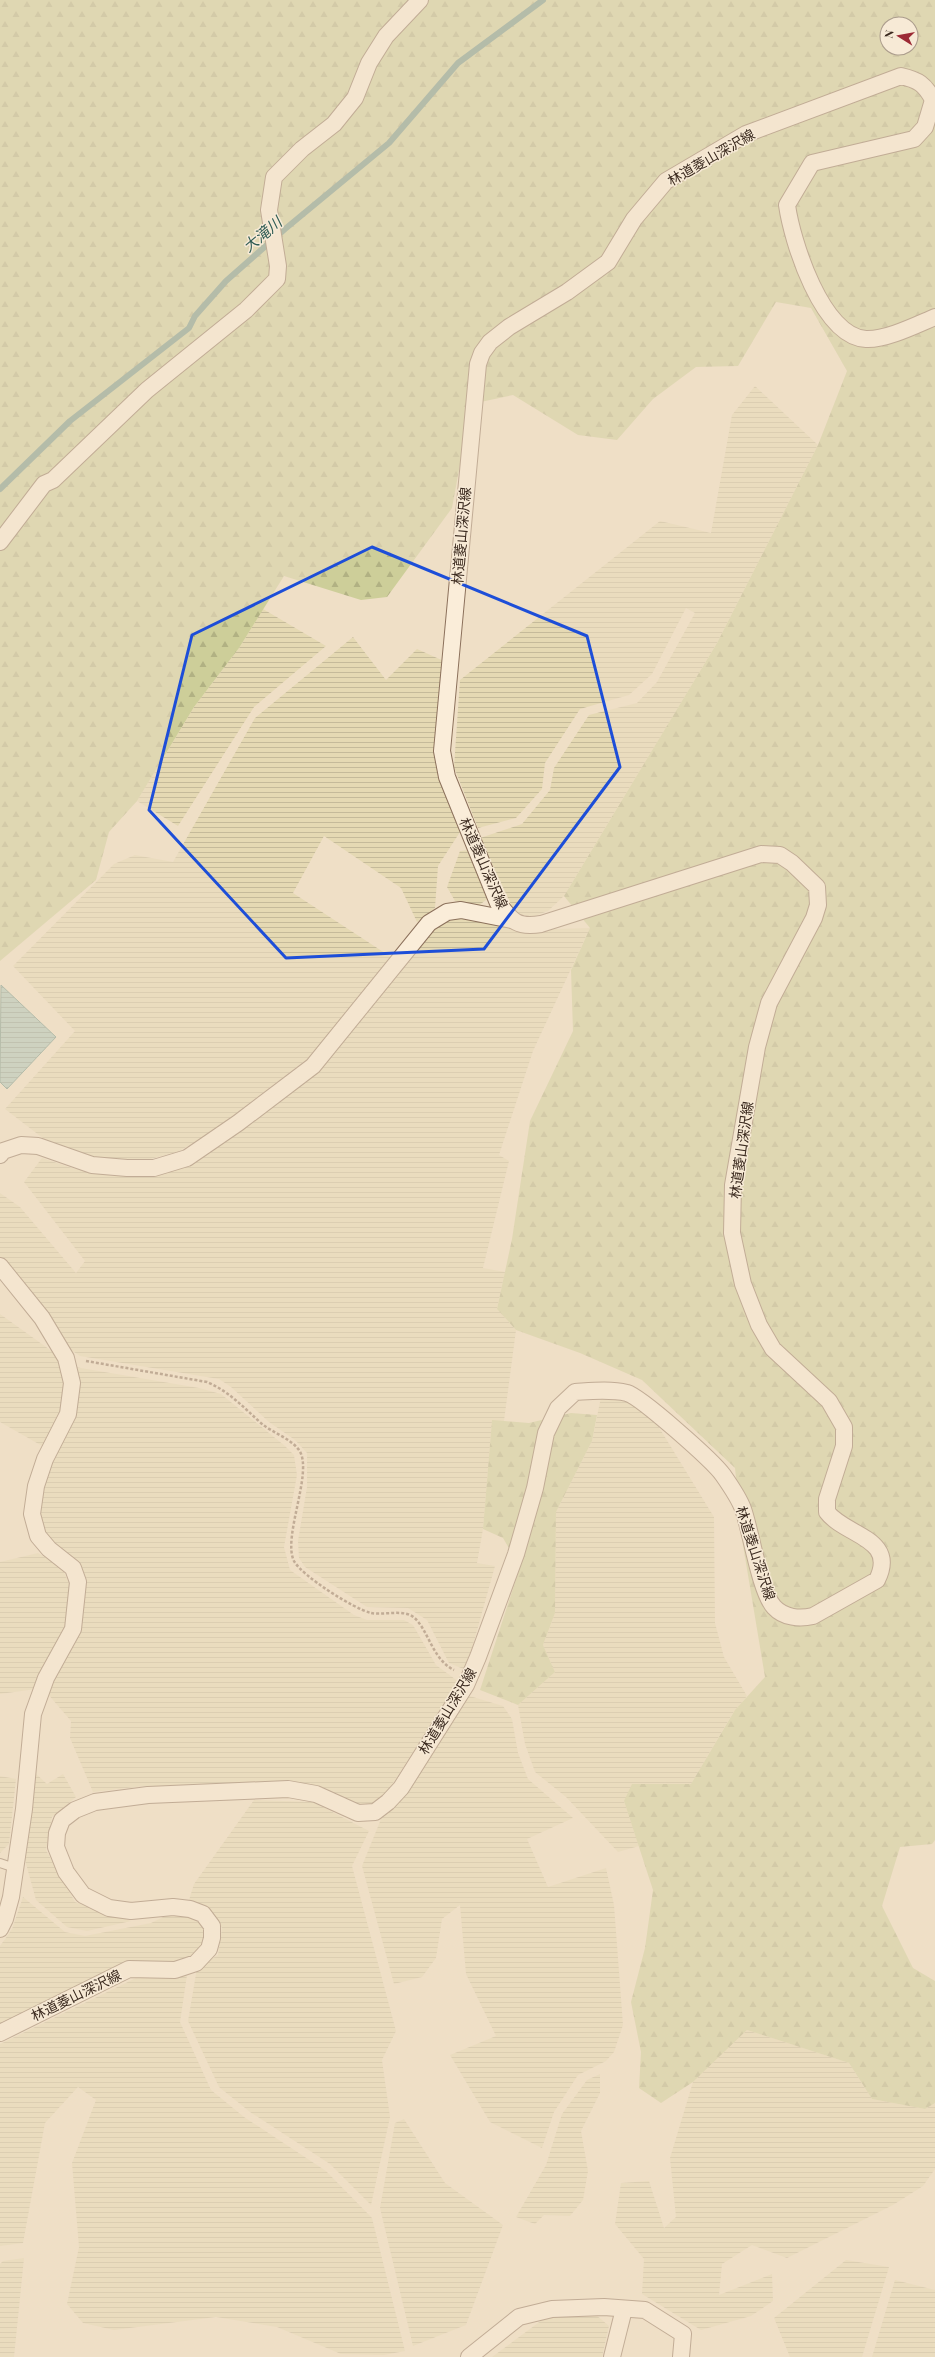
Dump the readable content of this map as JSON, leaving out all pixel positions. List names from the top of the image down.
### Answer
{
  "streets": {
    "street": ["林道菱山深沢線"]
  },
  "water": ["大滝川"],
  "north": "left"
}
